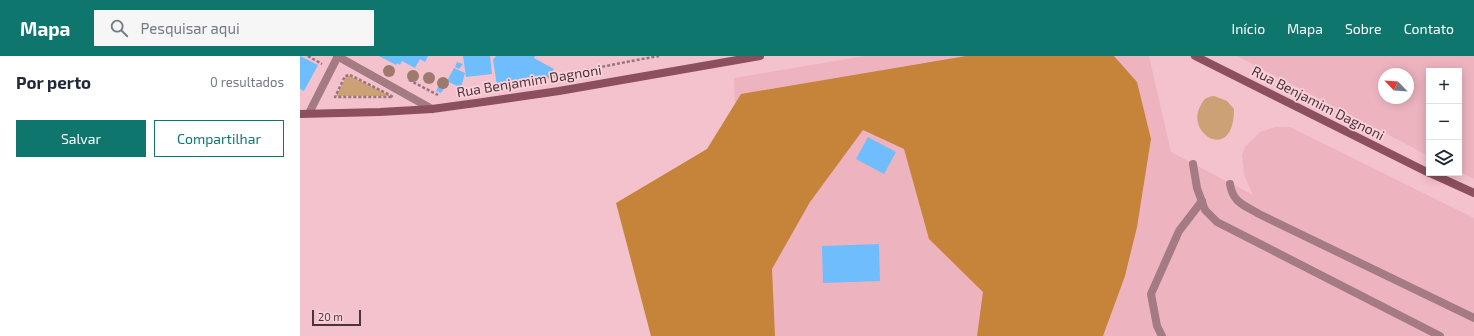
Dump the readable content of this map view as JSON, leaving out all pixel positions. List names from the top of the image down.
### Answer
{
  "streets": {
    "street": ["Rua Benjamim Dagnoni"]
  },
  "scale_bar": "20 m",
  "north": "top left",
  "page": {
    "header": "Mapa",
    "search": "Pesquisar aqui",
    "nav": [
      "Início",
      "Mapa",
      "Sobre",
      "Contato"
    ],
    "heading": ["Por perto", "0 resultados"],
    "map_buttons": ["+", "−"],
    "buttons": ["Salvar", "Compartilhar"],
    "scale": "20 m"
  }
}
